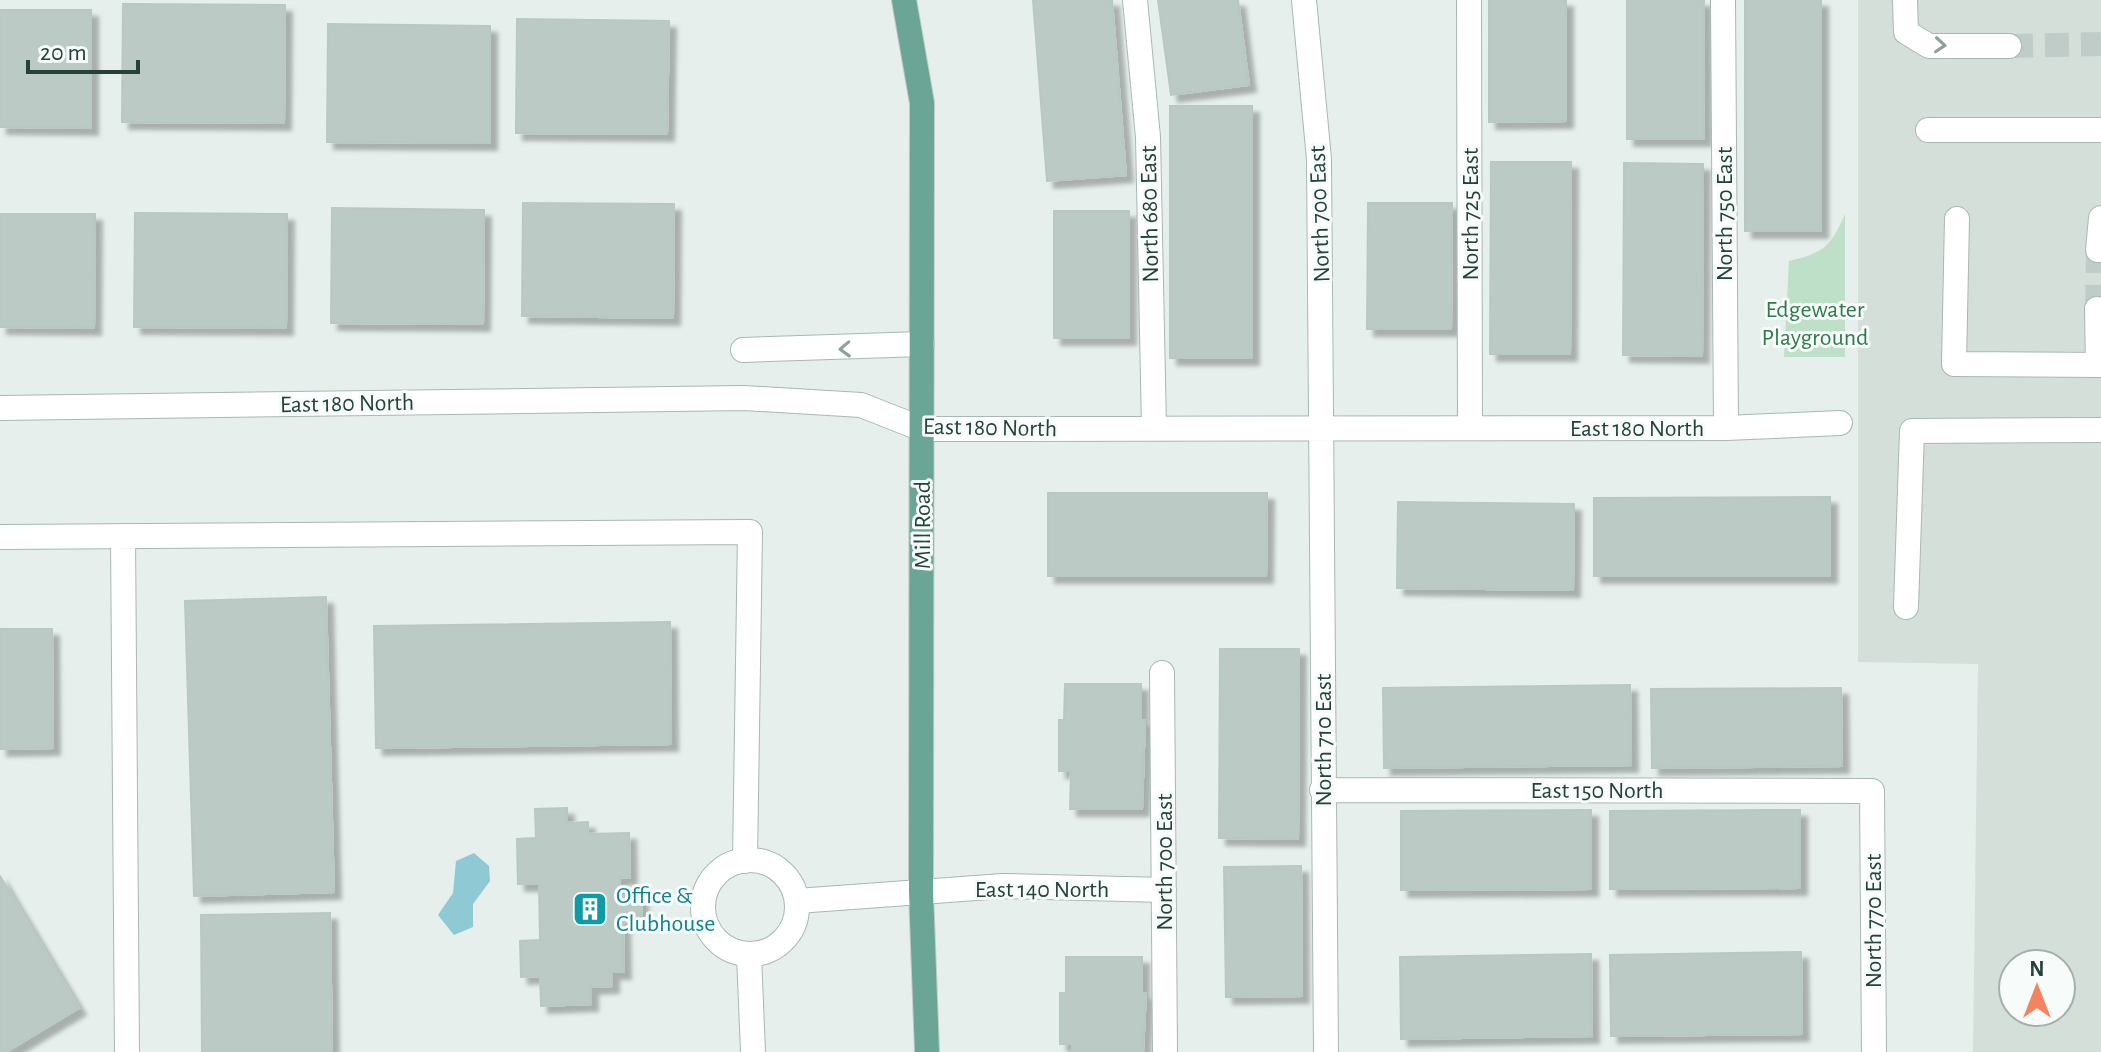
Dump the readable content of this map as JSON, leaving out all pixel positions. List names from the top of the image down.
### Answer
{
  "streets": {
    "main road": ["Mill Road"],
    "street": [
      "North 680 East",
      "North 700 East",
      "North 725 East",
      "North 750 East",
      "East 180 North",
      "North 710 East",
      "East 150 North",
      "East 140 North",
      "North 770 East"
    ]
  },
  "crossings": [
    ["North 680 East", "East 180 North"],
    ["North 700 East", "East 180 North"],
    ["North 700 East", "North 710 East"],
    ["North 700 East", "East 140 North"],
    ["North 725 East", "East 180 North"],
    ["North 750 East", "East 180 North"],
    ["East 180 North", "Mill Road"],
    ["East 180 North", "North 710 East"],
    ["Mill Road", "East 140 North"],
    ["North 710 East", "East 150 North"],
    ["East 150 North", "North 770 East"]
  ],
  "parks": ["Edgewater Playground"],
  "places": {
    "building": ["Office & Clubhouse"]
  },
  "scale_bar": "20 m",
  "north": "top"
}
